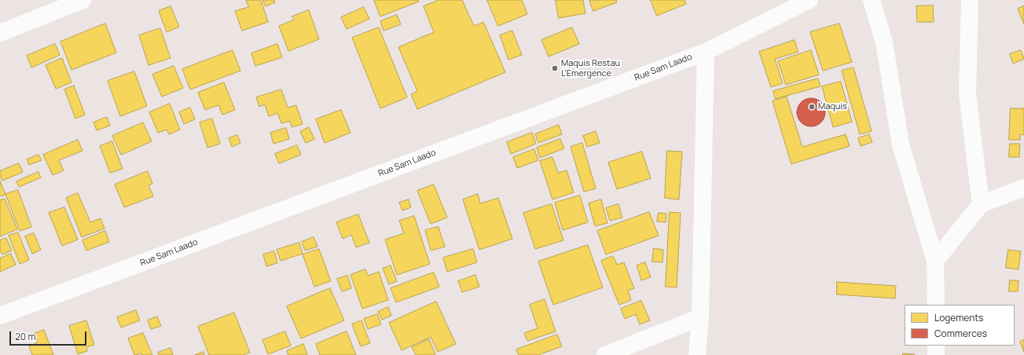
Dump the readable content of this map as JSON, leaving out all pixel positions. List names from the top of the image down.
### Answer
{
  "streets": {
    "street": ["Rue Sam Laado"]
  },
  "places": ["Maquis Restau L'Emergence", "Maquis"],
  "legend": ["Logements", "Commerces"],
  "scale_bar": "20 m"
}
